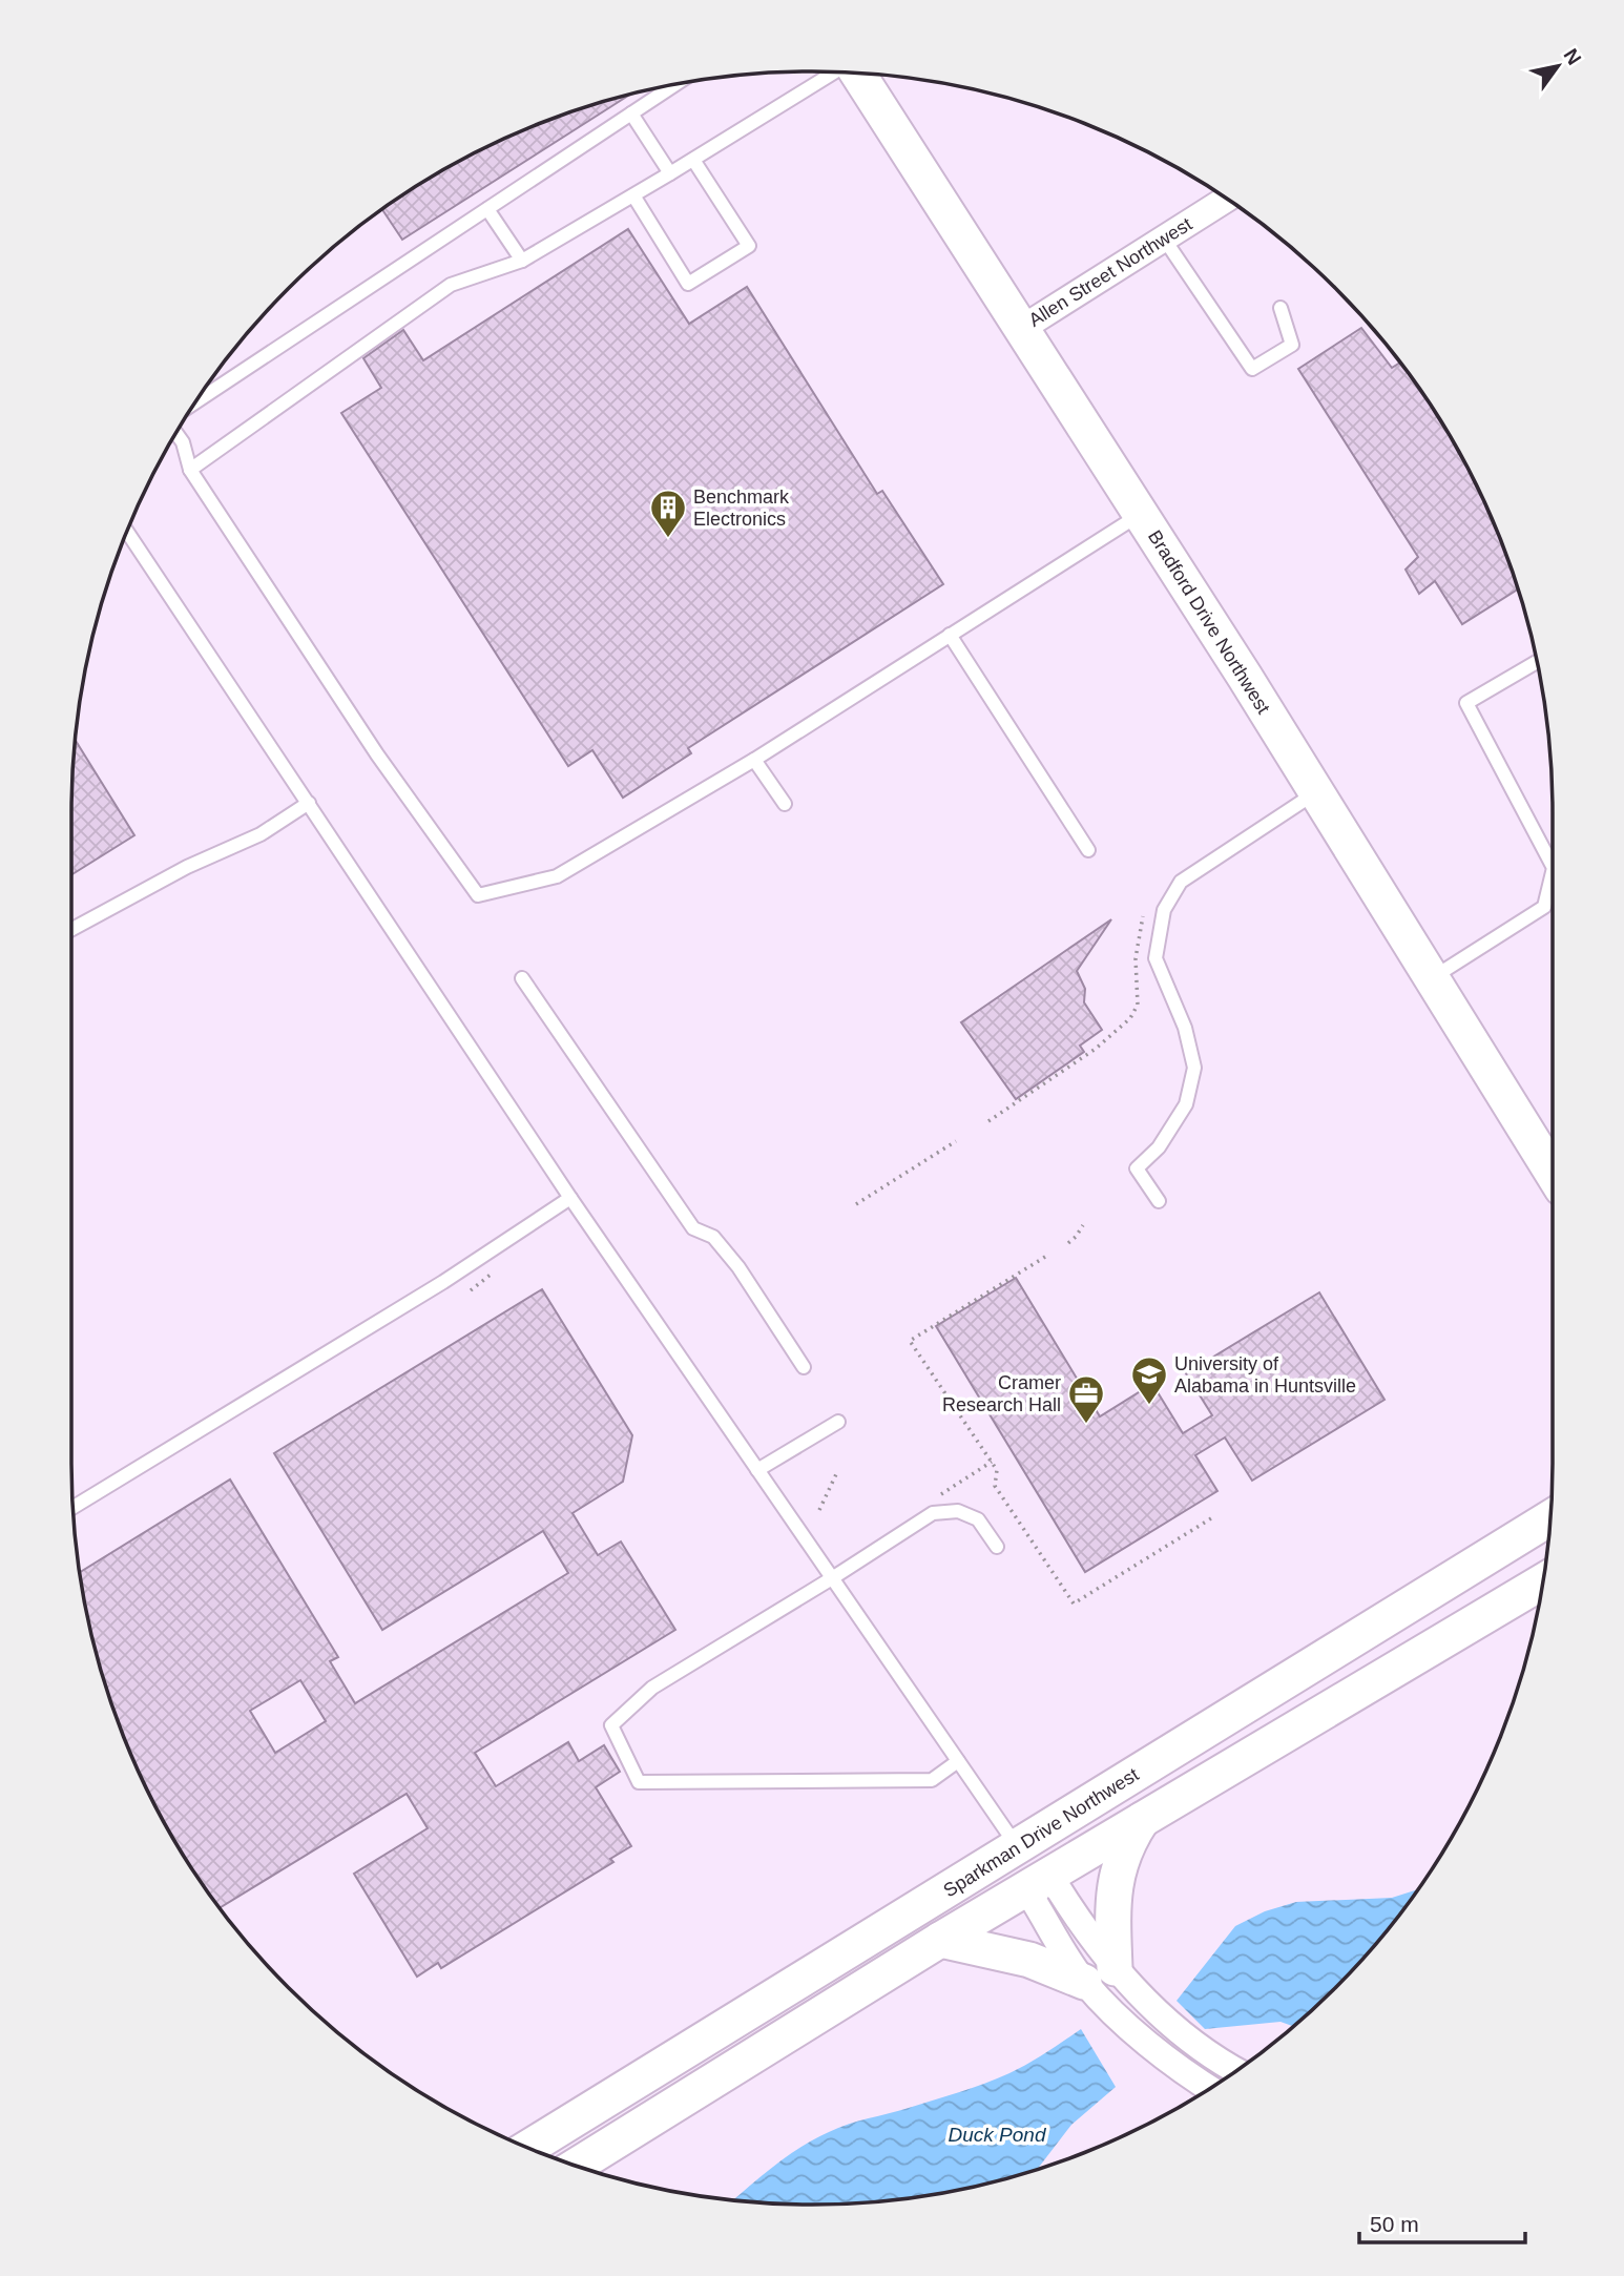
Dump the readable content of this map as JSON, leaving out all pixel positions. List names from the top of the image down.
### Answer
{
  "streets": {
    "main road": ["Bradford Drive Northwest", "Sparkman Drive Northwest"],
    "street": ["Allen Street Northwest"]
  },
  "crossings": [
    ["Allen Street Northwest", "Bradford Drive Northwest"]
  ],
  "water": ["Duck Pond"],
  "places": {
    "building": ["Benchmark Electronics"],
    "school or university": ["University of Alabama in Huntsville"],
    "office": ["Cramer Research Hall"]
  },
  "scale_bar": "50 m",
  "north": "top right"
}
